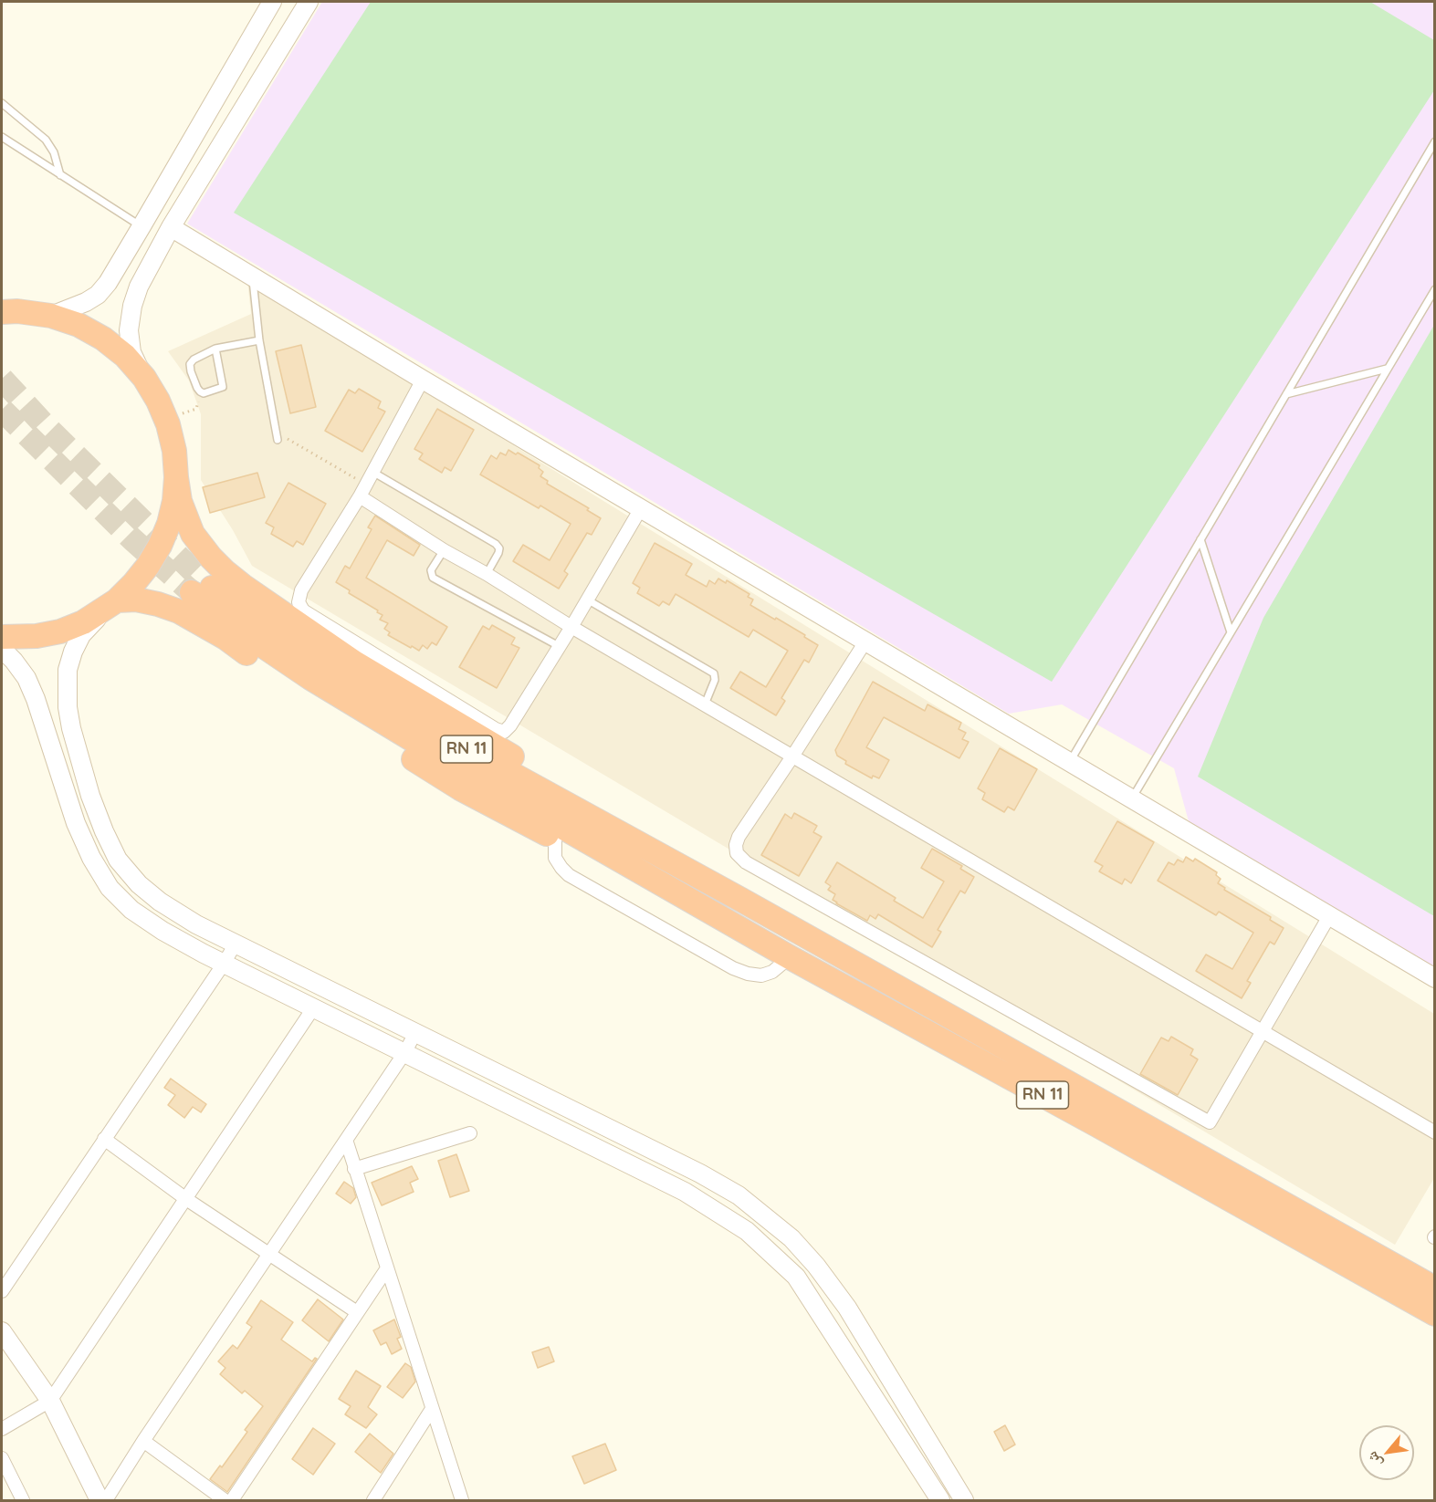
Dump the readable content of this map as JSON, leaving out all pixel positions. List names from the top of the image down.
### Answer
{
  "streets": {
    "highway": ["RN 11"]
  },
  "north": "bottom left"
}
